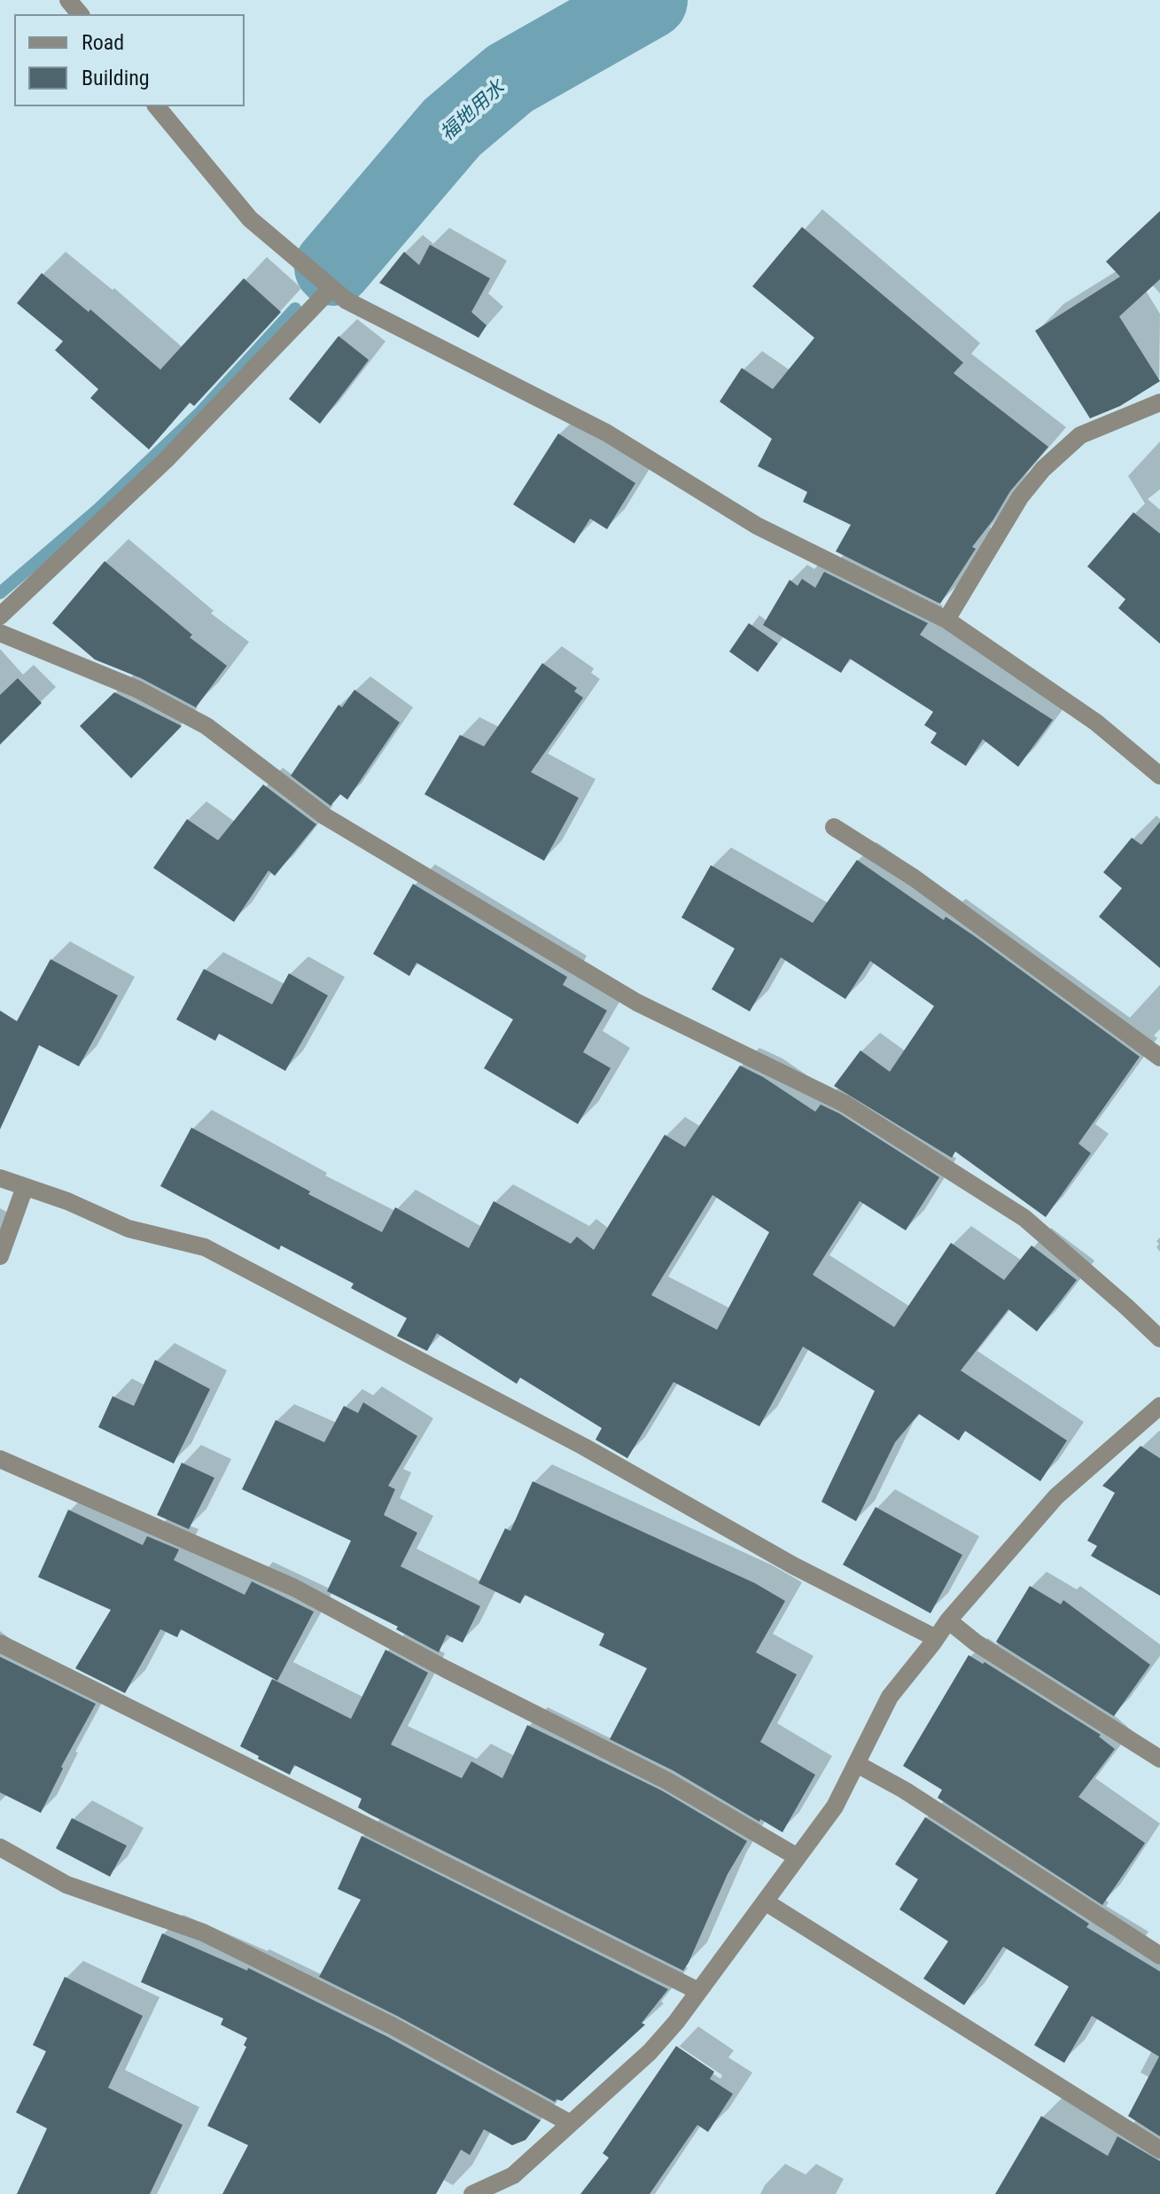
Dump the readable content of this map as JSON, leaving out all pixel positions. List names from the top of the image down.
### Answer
{
  "water": ["福地用水"],
  "legend": ["Road", "Building"]
}
